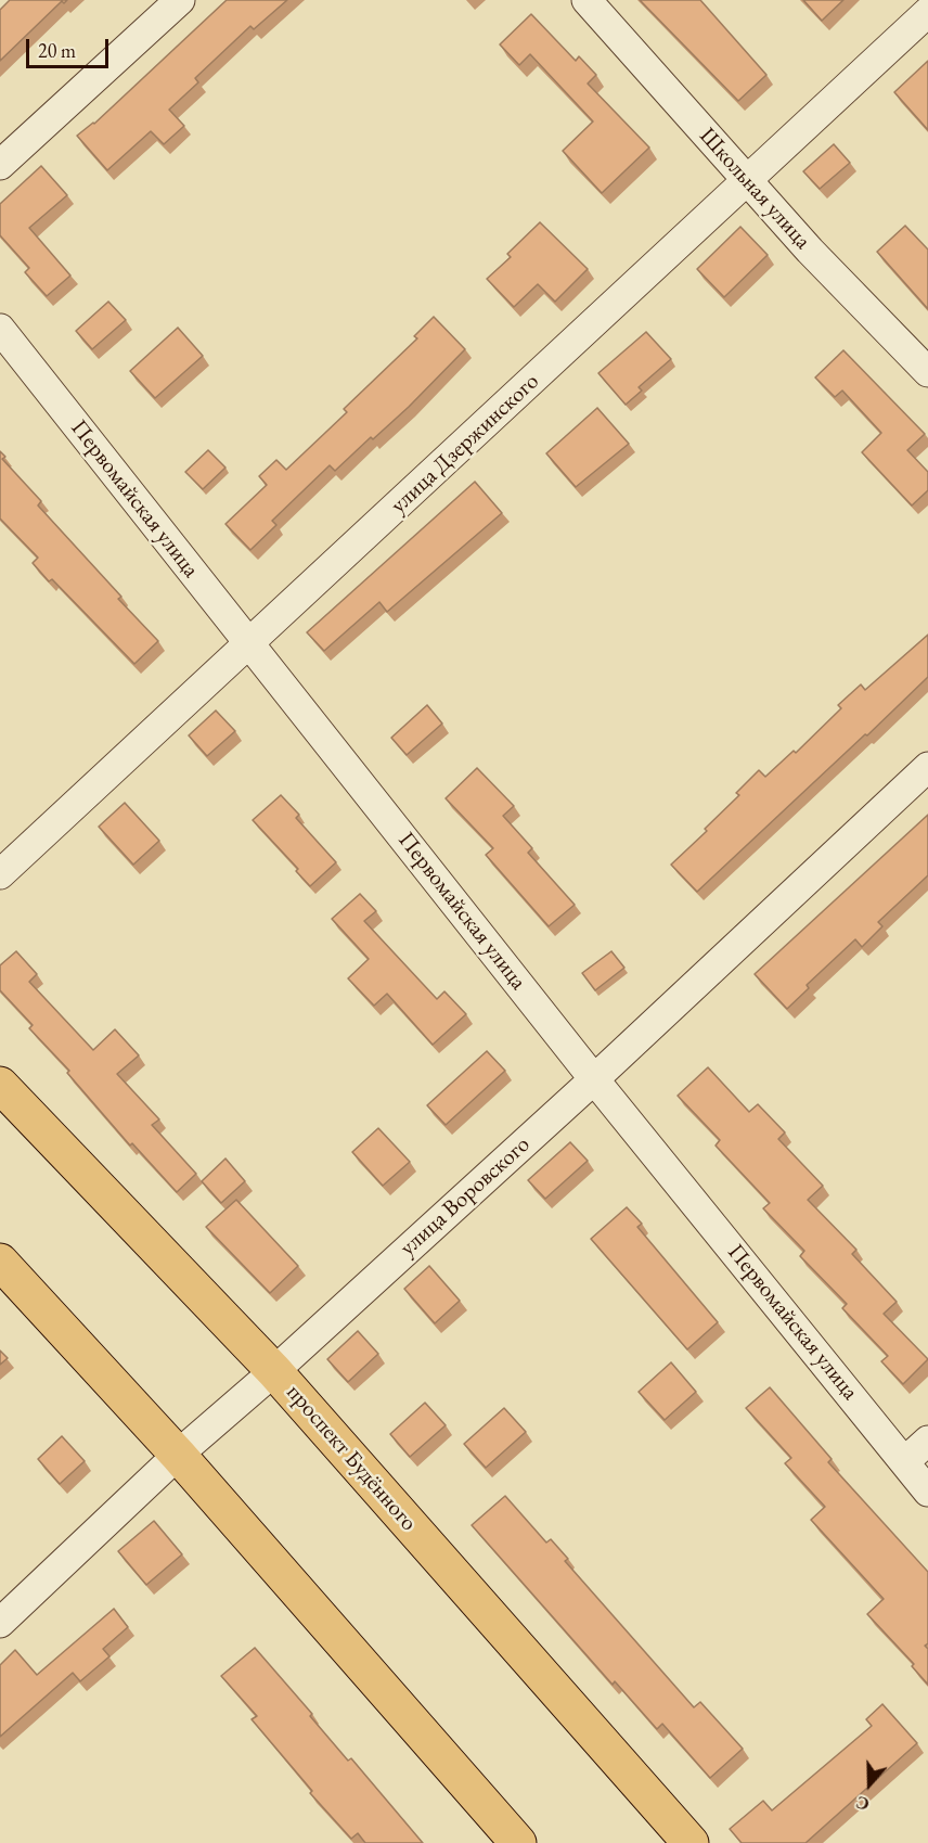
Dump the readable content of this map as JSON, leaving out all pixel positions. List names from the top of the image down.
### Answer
{
  "streets": {
    "main road": ["проспект Будённого"],
    "street": [
      "Школьная улица",
      "улица Дзержинского",
      "Первомайская улица",
      "улица Воровского"
    ]
  },
  "crossings": [
    ["Школьная улица", "улица Дзержинского"],
    ["улица Дзержинского", "Первомайская улица"],
    ["Первомайская улица", "улица Воровского"],
    ["улица Воровского", "проспект Будённого"]
  ],
  "scale_bar": "20 m",
  "north": "bottom"
}
